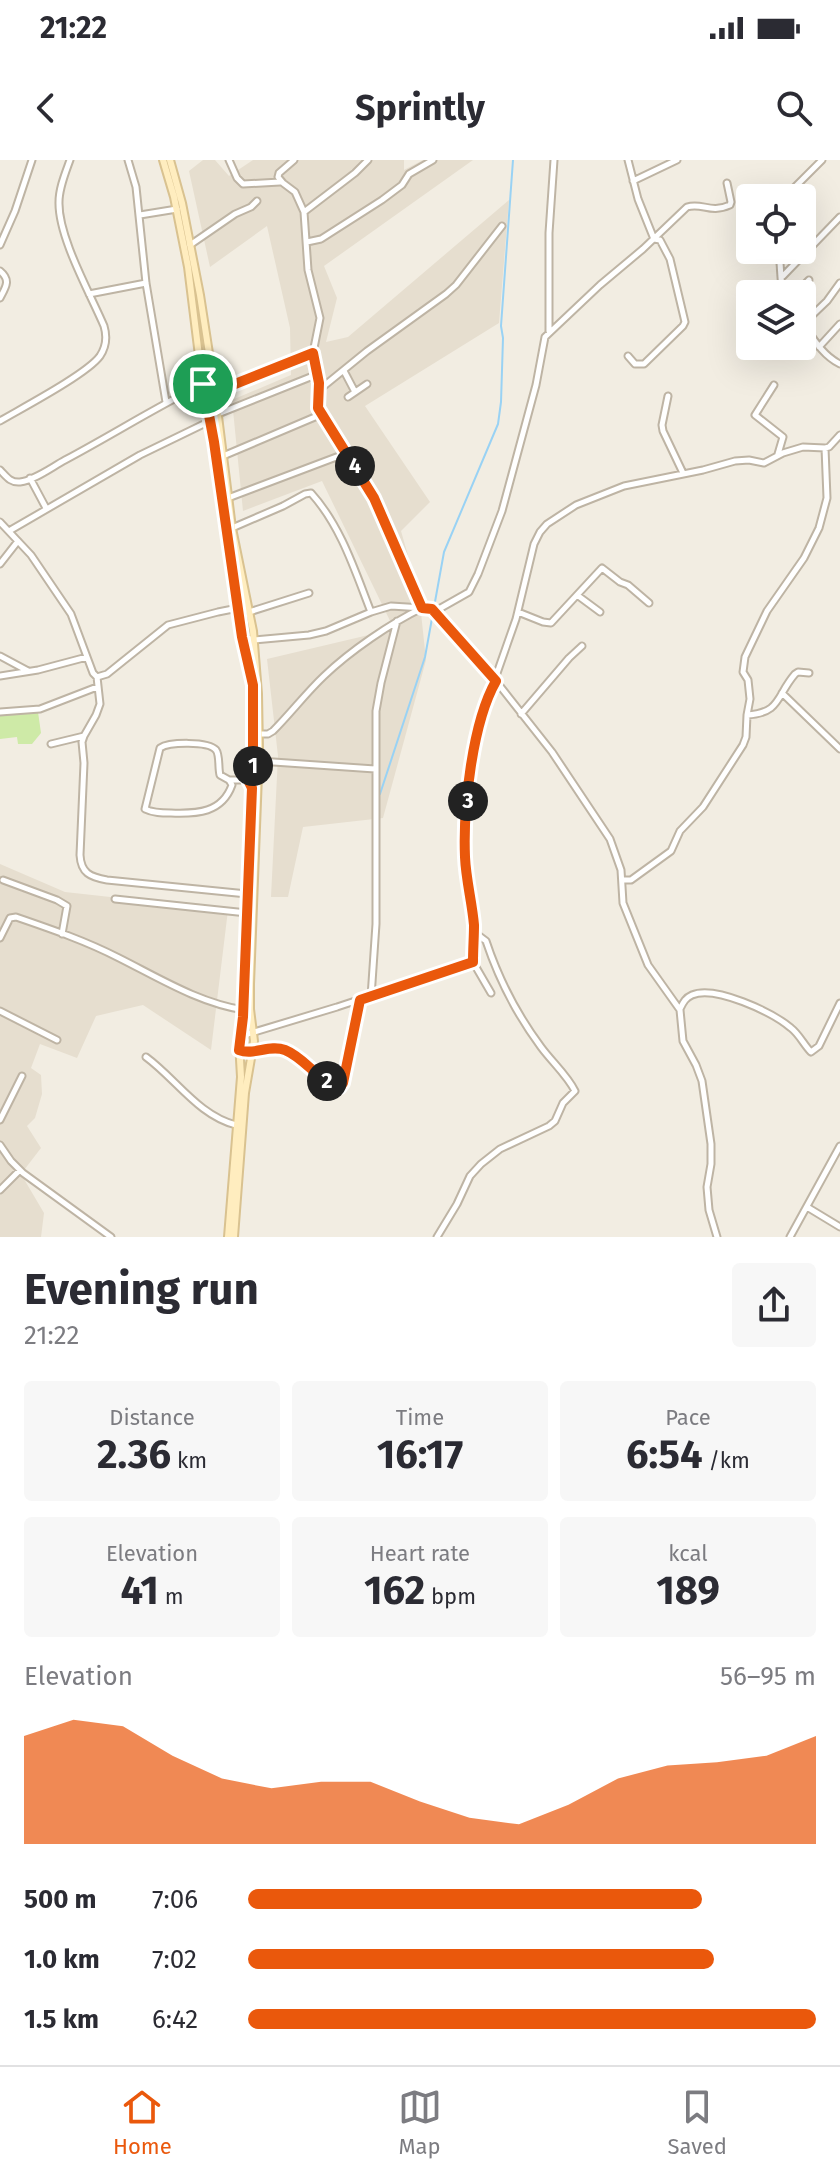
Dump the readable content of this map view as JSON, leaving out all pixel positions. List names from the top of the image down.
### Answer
{
  "page": {
    "status": "21:22",
    "header": "Sprintly",
    "pins": [
      "4",
      "1",
      "3",
      "2"
    ],
    "heading": ["Evening run", "21:22"],
    "stats": [
      ["Distance", "2.36 km"],
      ["Time", "16:17"],
      ["Pace", "6:54 /km"],
      ["Elevation", "41 m"],
      ["Heart rate", "162 bpm"],
      ["kcal", "189"]
    ],
    "chart": ["Elevation", "56–95 m"],
    "list": [
      {
        "name": "500 m",
        "note": "7:06"
      },
      {
        "name": "1.0 km",
        "note": "7:02"
      },
      {
        "name": "1.5 km",
        "note": "6:42"
      }
    ],
    "tabs": ["Home", "Map", "Saved"]
  }
}
